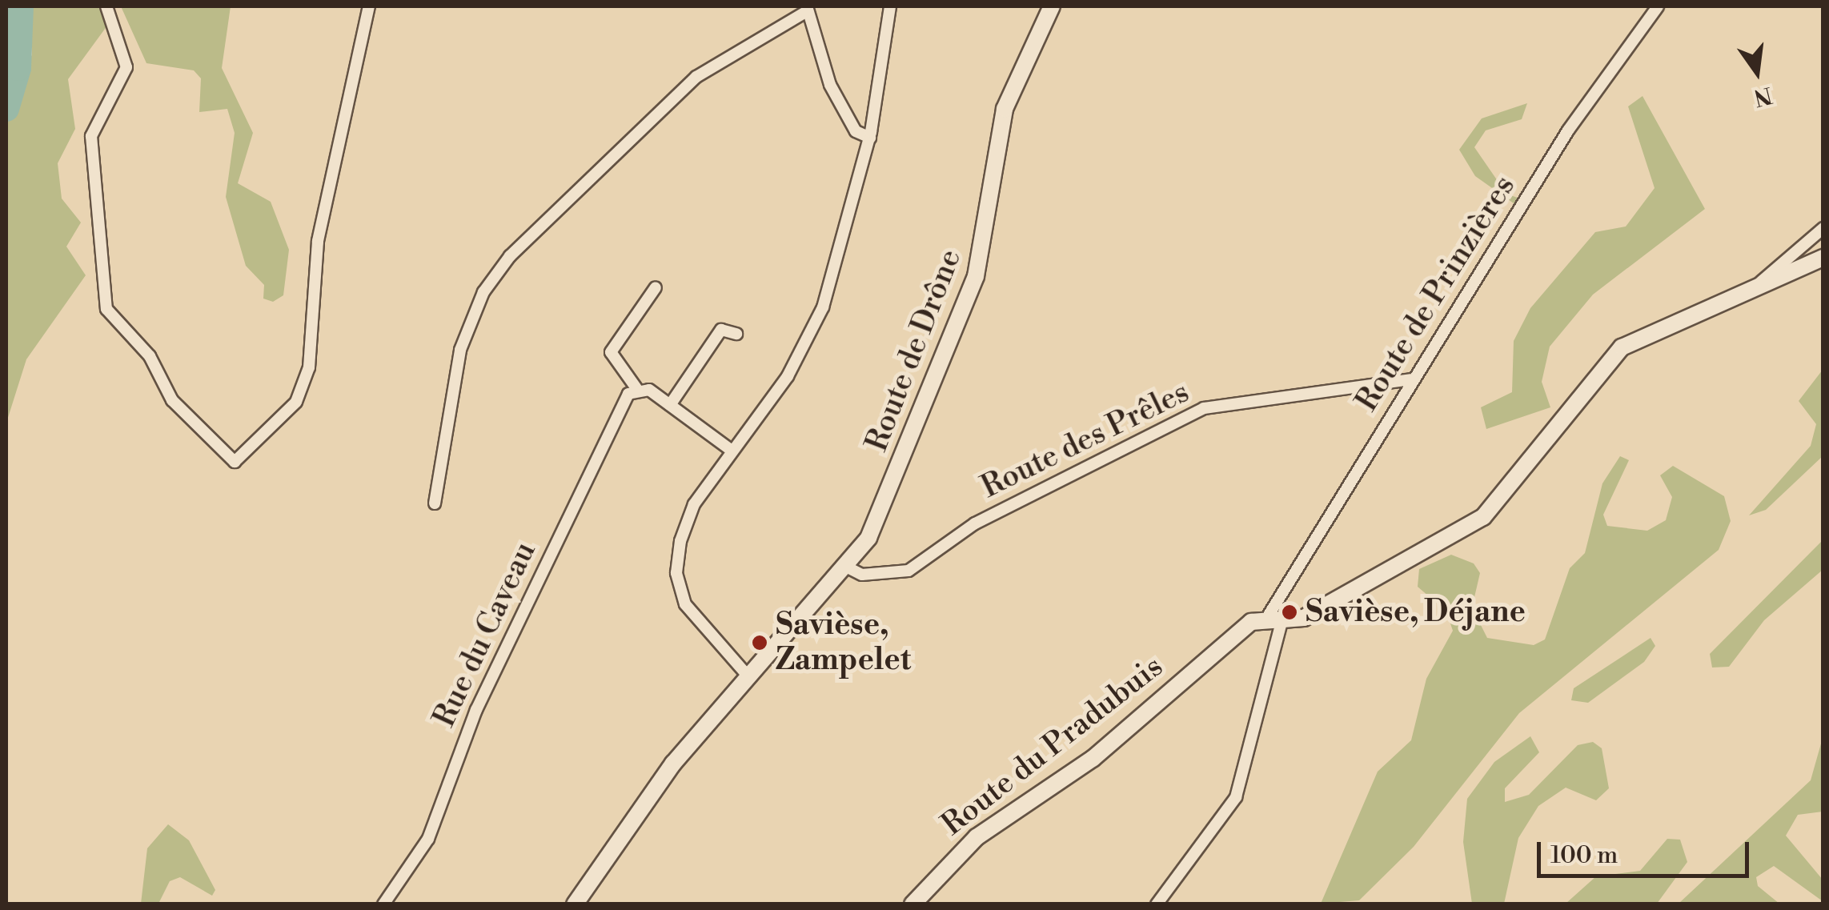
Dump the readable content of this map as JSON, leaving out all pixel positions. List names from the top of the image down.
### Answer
{
  "streets": {
    "street": [
      "Route de Prinzières",
      "Route de Drône",
      "Route des Prêles",
      "Rue du Caveau",
      "Route du Pradubuis"
    ]
  },
  "crossings": [
    ["Route de Prinzières", "Route des Prêles"],
    ["Route de Prinzières", "Route du Pradubuis"],
    ["Route de Drône", "Route des Prêles"]
  ],
  "places": ["Savièse, Déjane", "Savièse, Zampelet"],
  "scale_bar": "100 m",
  "north": "bottom"
}
